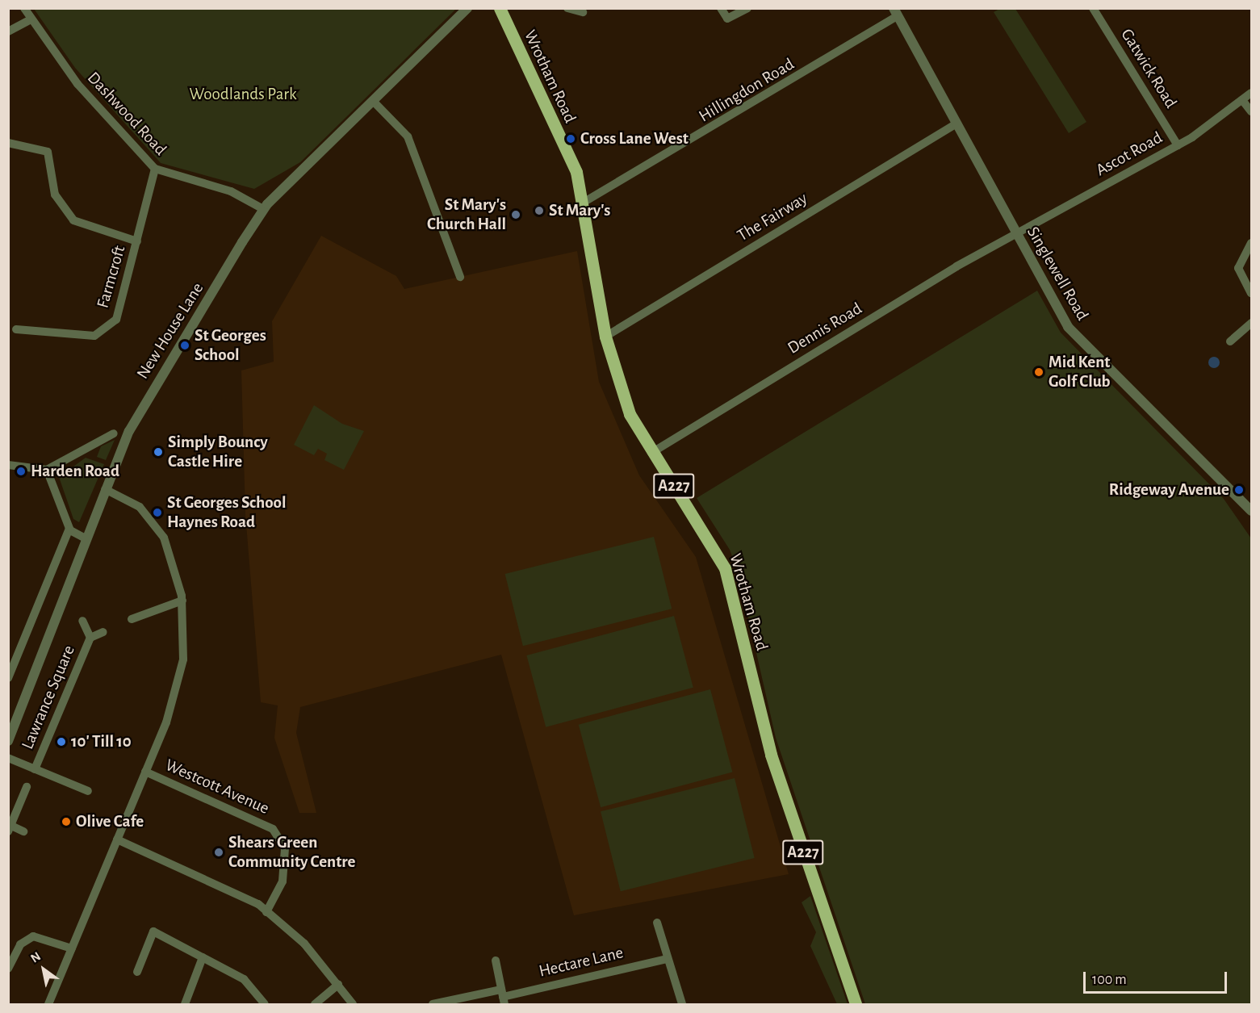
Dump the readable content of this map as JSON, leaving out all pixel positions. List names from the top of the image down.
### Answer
{
  "streets": {
    "main road": ["Wrotham Road", "A227"],
    "street": [
      "Gatwick Road",
      "Hillingdon Road",
      "Dashwood Road",
      "Ascot Road",
      "The Fairway",
      "Singlewell Road",
      "Farmcroft",
      "Dennis Road",
      "New House Lane",
      "Lawrance Square",
      "Westcott Avenue",
      "Hectare Lane"
    ]
  },
  "crossings": [
    ["Gatwick Road", "Ascot Road"],
    ["Wrotham Road", "Hillingdon Road"],
    ["Wrotham Road", "The Fairway"],
    ["Wrotham Road", "Dennis Road"],
    ["Hillingdon Road", "Singlewell Road"],
    ["Dashwood Road", "Farmcroft"],
    ["Dashwood Road", "New House Lane"],
    ["Ascot Road", "Singlewell Road"],
    ["Ascot Road", "Dennis Road"],
    ["The Fairway", "Singlewell Road"],
    ["Singlewell Road", "Dennis Road"]
  ],
  "parks": ["Woodlands Park"],
  "places": [
    "Cross Lane West",
    "St Mary's",
    "St Mary's Church Hall",
    "St Georges School",
    "Mid Kent Golf Club",
    "Simply Bouncy Castle Hire",
    "Harden Road",
    "Ridgeway Avenue",
    "St Georges School Haynes Road",
    "10' Till 10",
    "Olive Cafe",
    "Shears Green Community Centre"
  ],
  "scale_bar": "100 m",
  "north": "top left"
}
